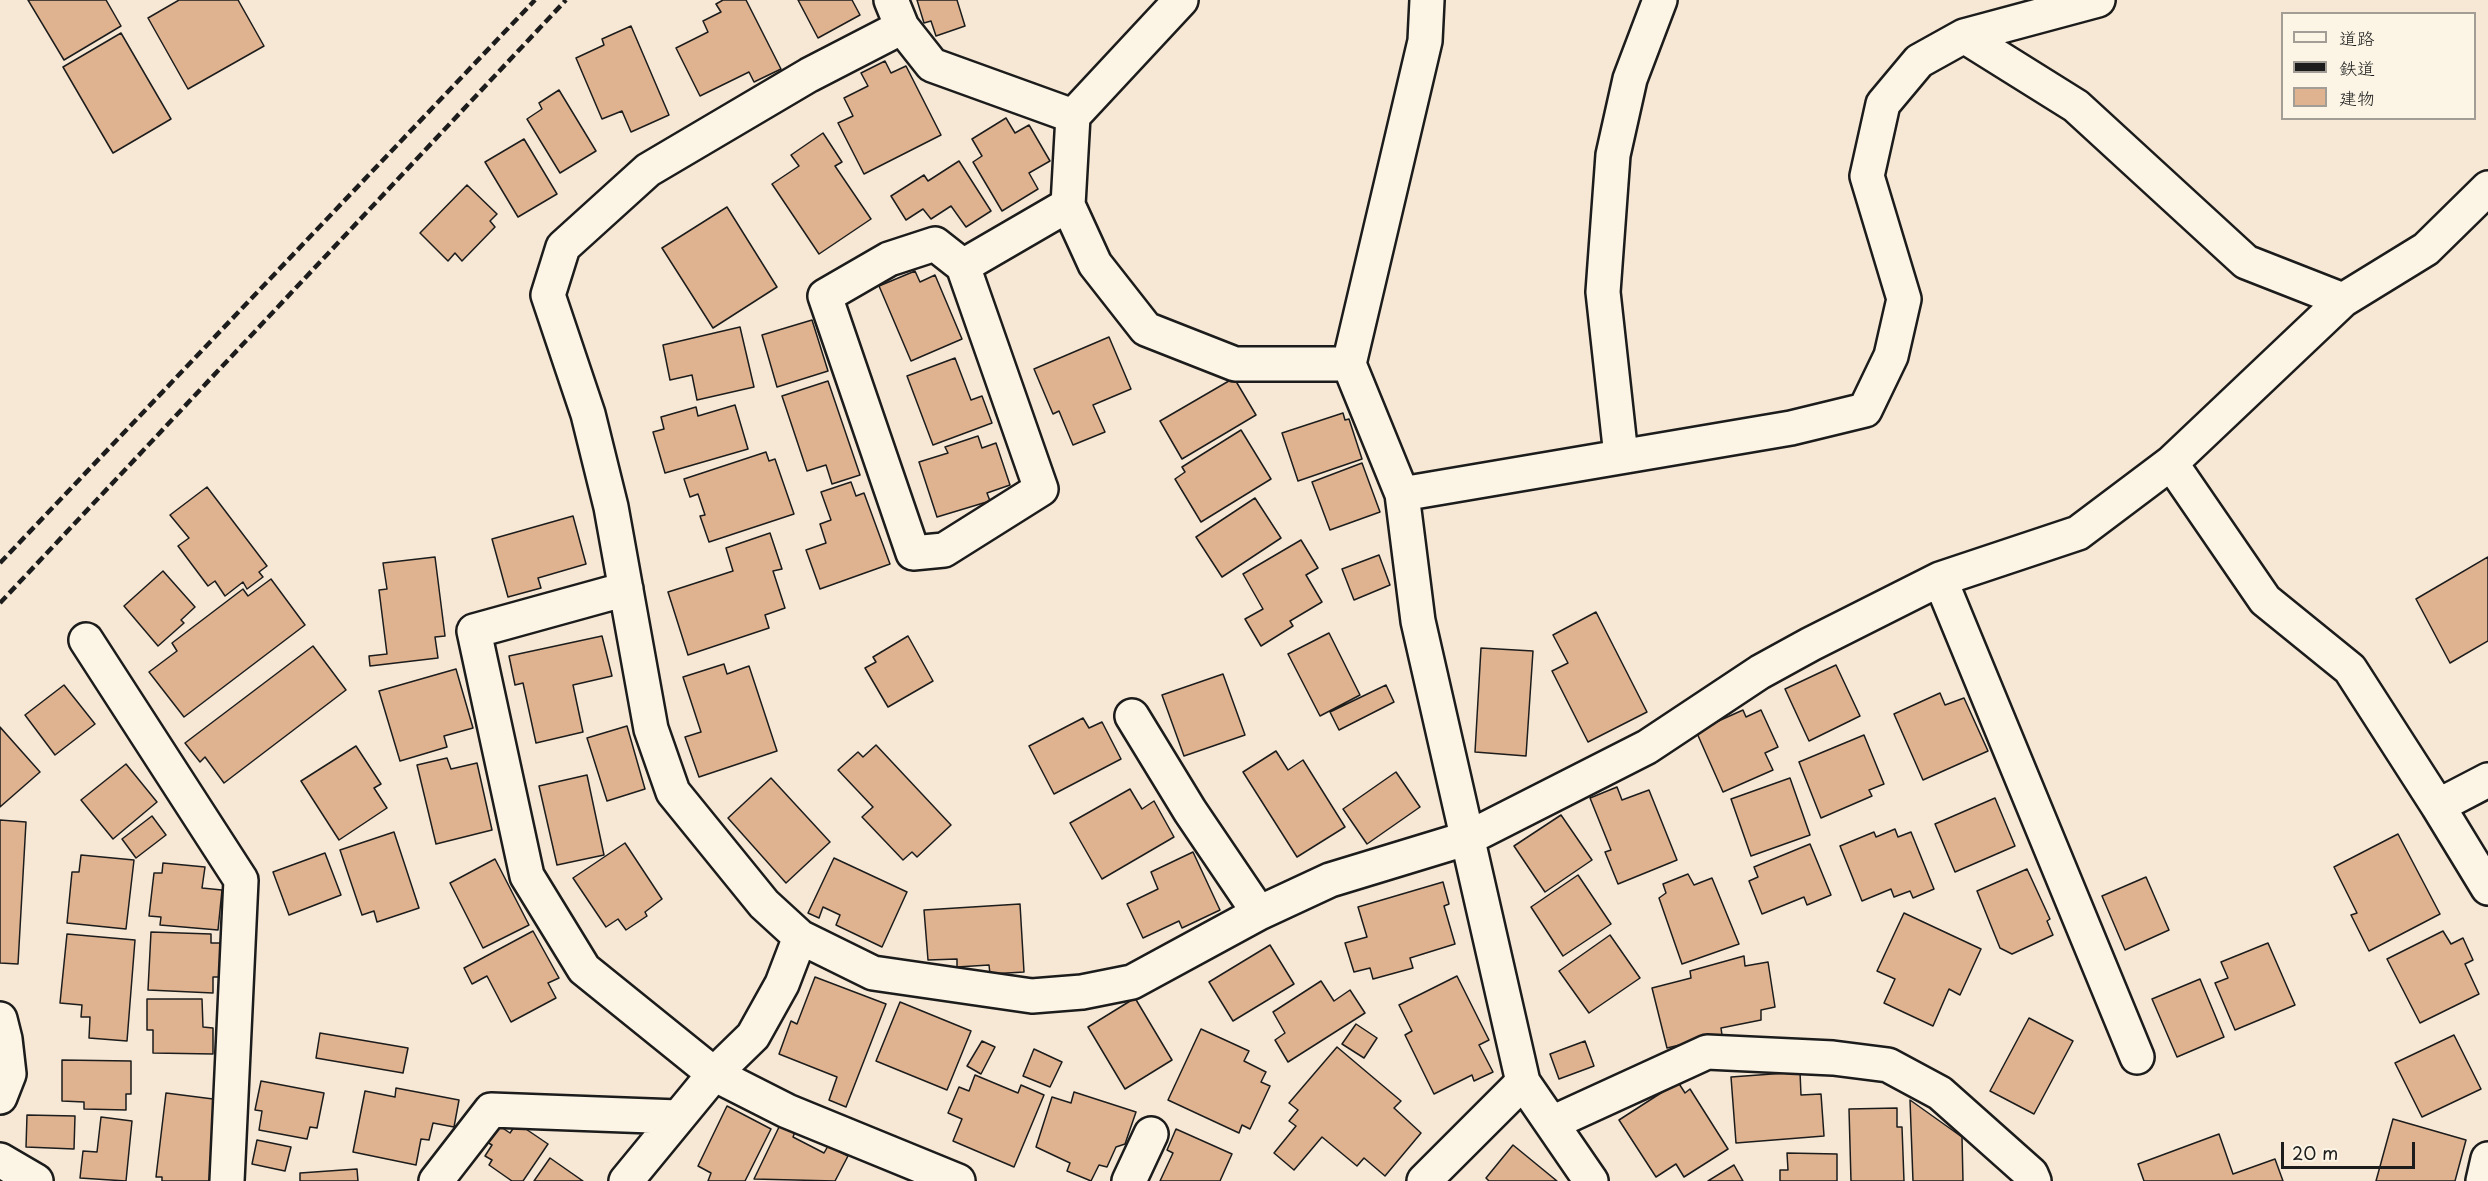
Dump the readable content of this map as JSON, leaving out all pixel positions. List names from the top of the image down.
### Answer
{
  "legend": ["道路", "鉄道", "建物"],
  "scale_bar": "20 m"
}
